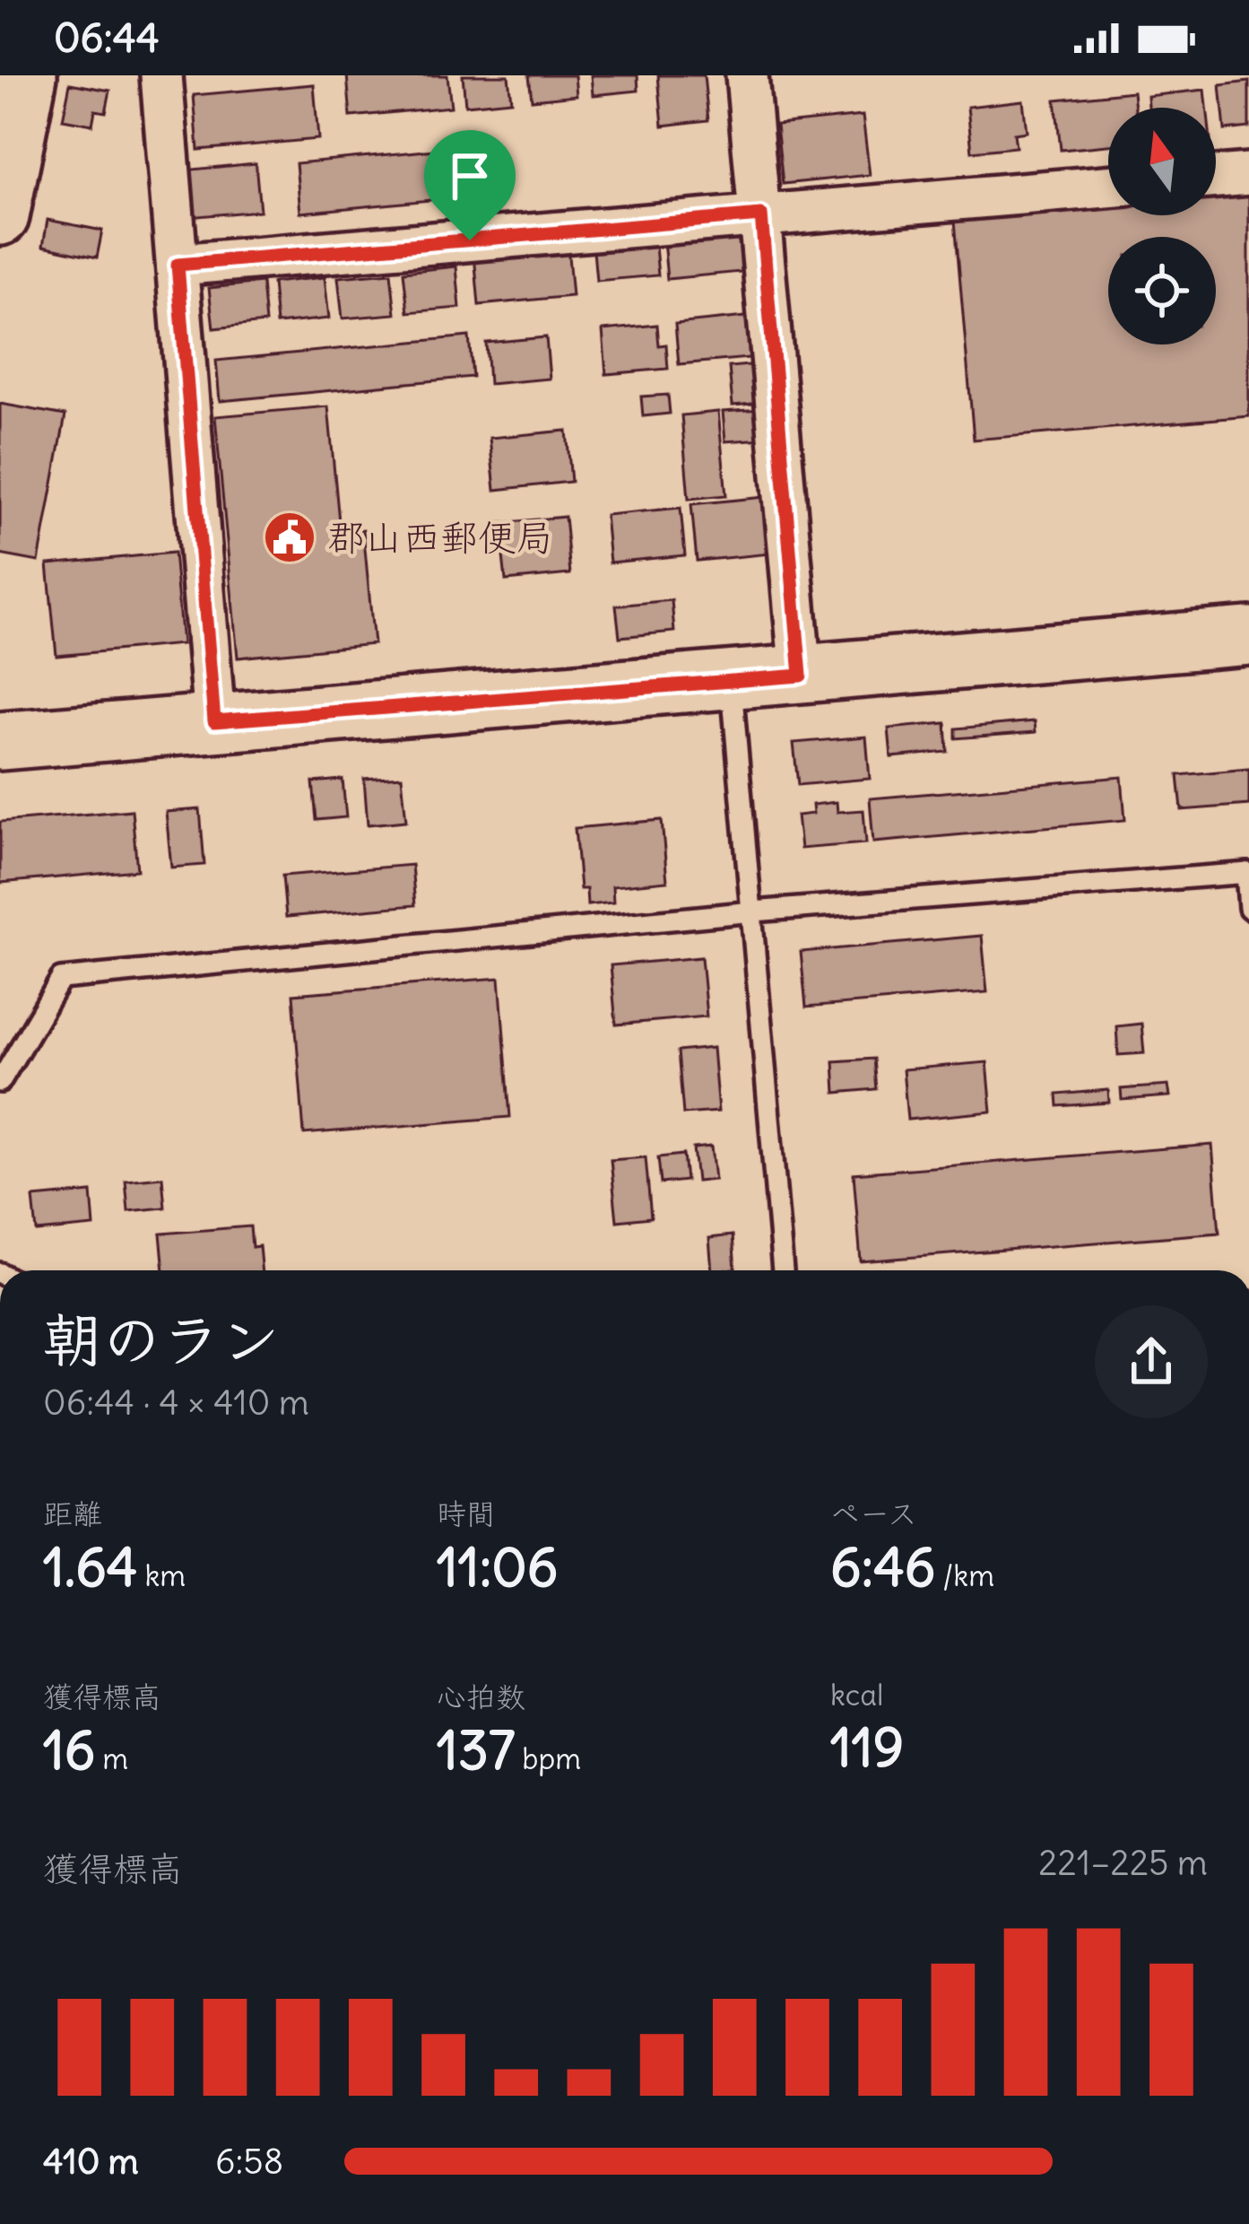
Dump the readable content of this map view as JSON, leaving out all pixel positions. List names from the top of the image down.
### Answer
{
  "places": {
    "public building": ["郡山西郵便局"]
  },
  "north": "top",
  "page": {
    "status": "06:44",
    "heading": ["朝のラン", "06:44 · 4 × 410 m"],
    "stats": [
      ["距離", "1.64 km"],
      ["時間", "11:06"],
      ["ペース", "6:46 /km"],
      ["獲得標高", "16 m"],
      ["心拍数", "137 bpm"],
      ["kcal", "119"]
    ],
    "chart": ["獲得標高", "221–225 m"],
    "list": [
      {
        "name": "410 m",
        "note": "6:58"
      }
    ]
  }
}
